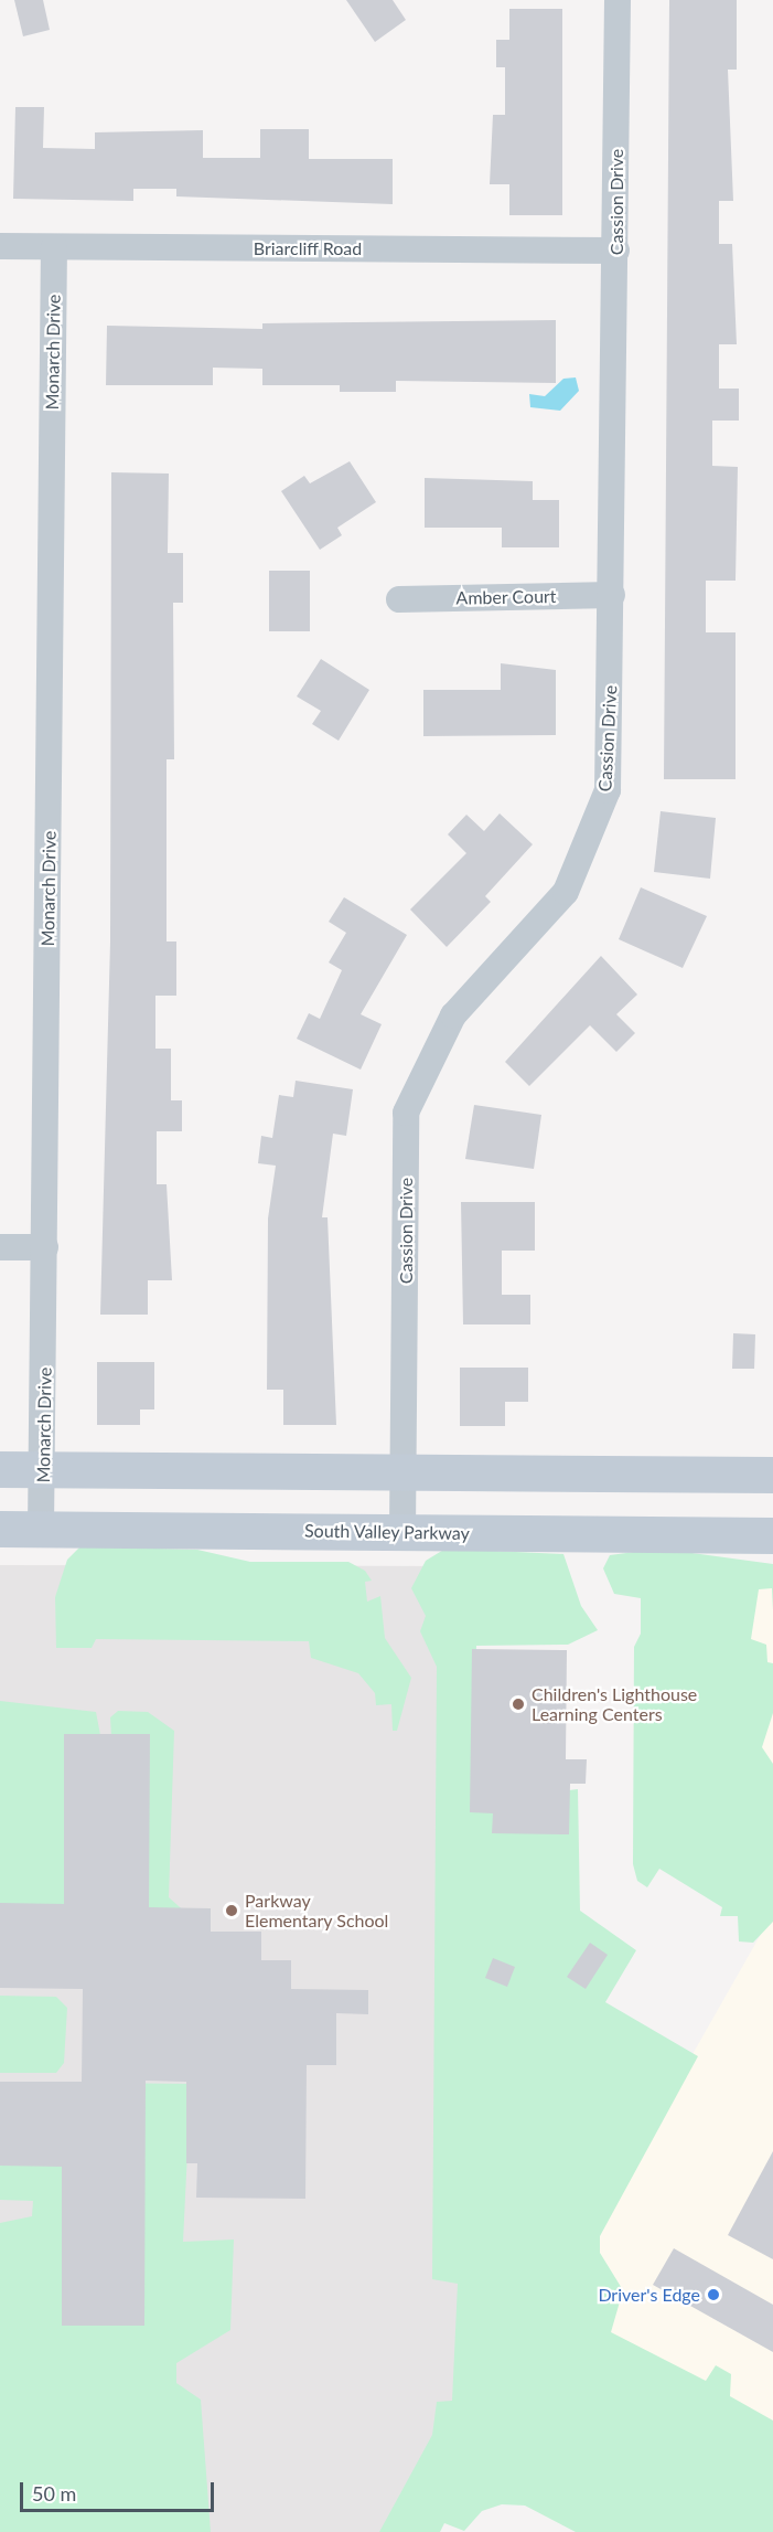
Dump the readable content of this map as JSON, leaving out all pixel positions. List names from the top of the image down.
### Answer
{
  "streets": {
    "main road": ["South Valley Parkway"],
    "street": [
      "Cassion Drive",
      "Briarcliff Road",
      "Monarch Drive",
      "Amber Court"
    ]
  },
  "crossings": [
    ["Cassion Drive", "Briarcliff Road"],
    ["Cassion Drive", "Amber Court"],
    ["Cassion Drive", "South Valley Parkway"],
    ["Briarcliff Road", "Monarch Drive"],
    ["Monarch Drive", "South Valley Parkway"]
  ],
  "places": ["Children's Lighthouse Learning Centers", "Parkway Elementary School", "Driver's Edge"],
  "scale_bar": "50 m"
}
